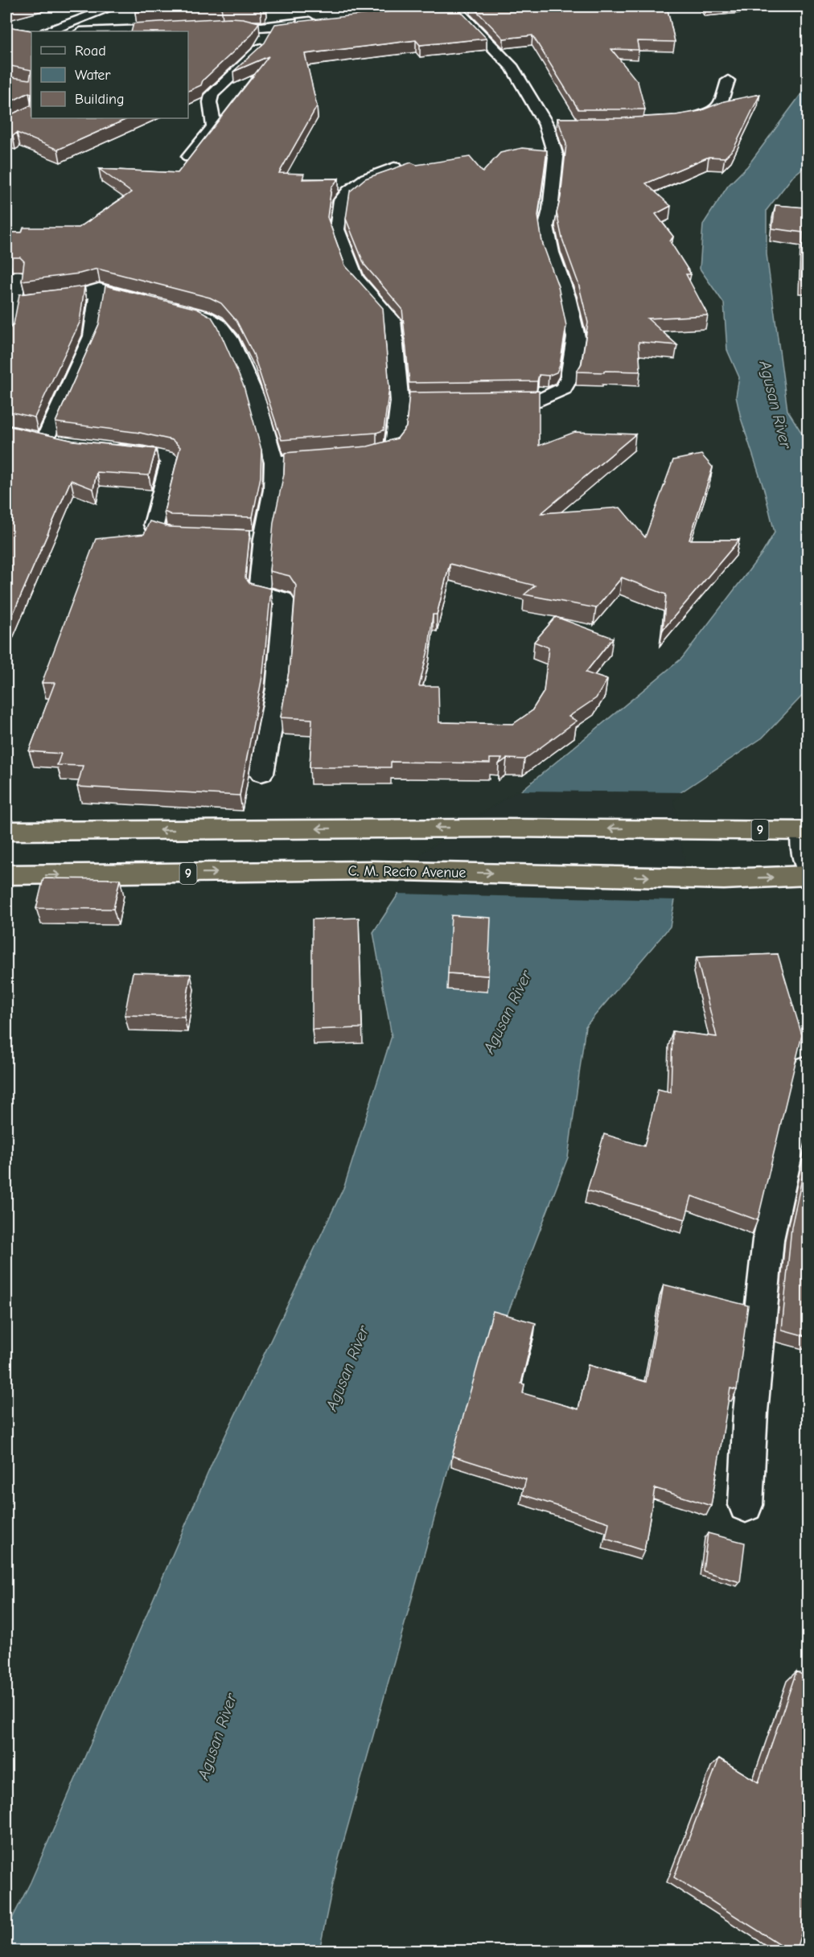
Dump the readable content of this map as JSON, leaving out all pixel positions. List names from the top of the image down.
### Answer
{
  "streets": {
    "highway": ["9", "C. M. Recto Avenue"]
  },
  "water": ["Agusan River"],
  "legend": ["Road", "Water", "Building"]
}
